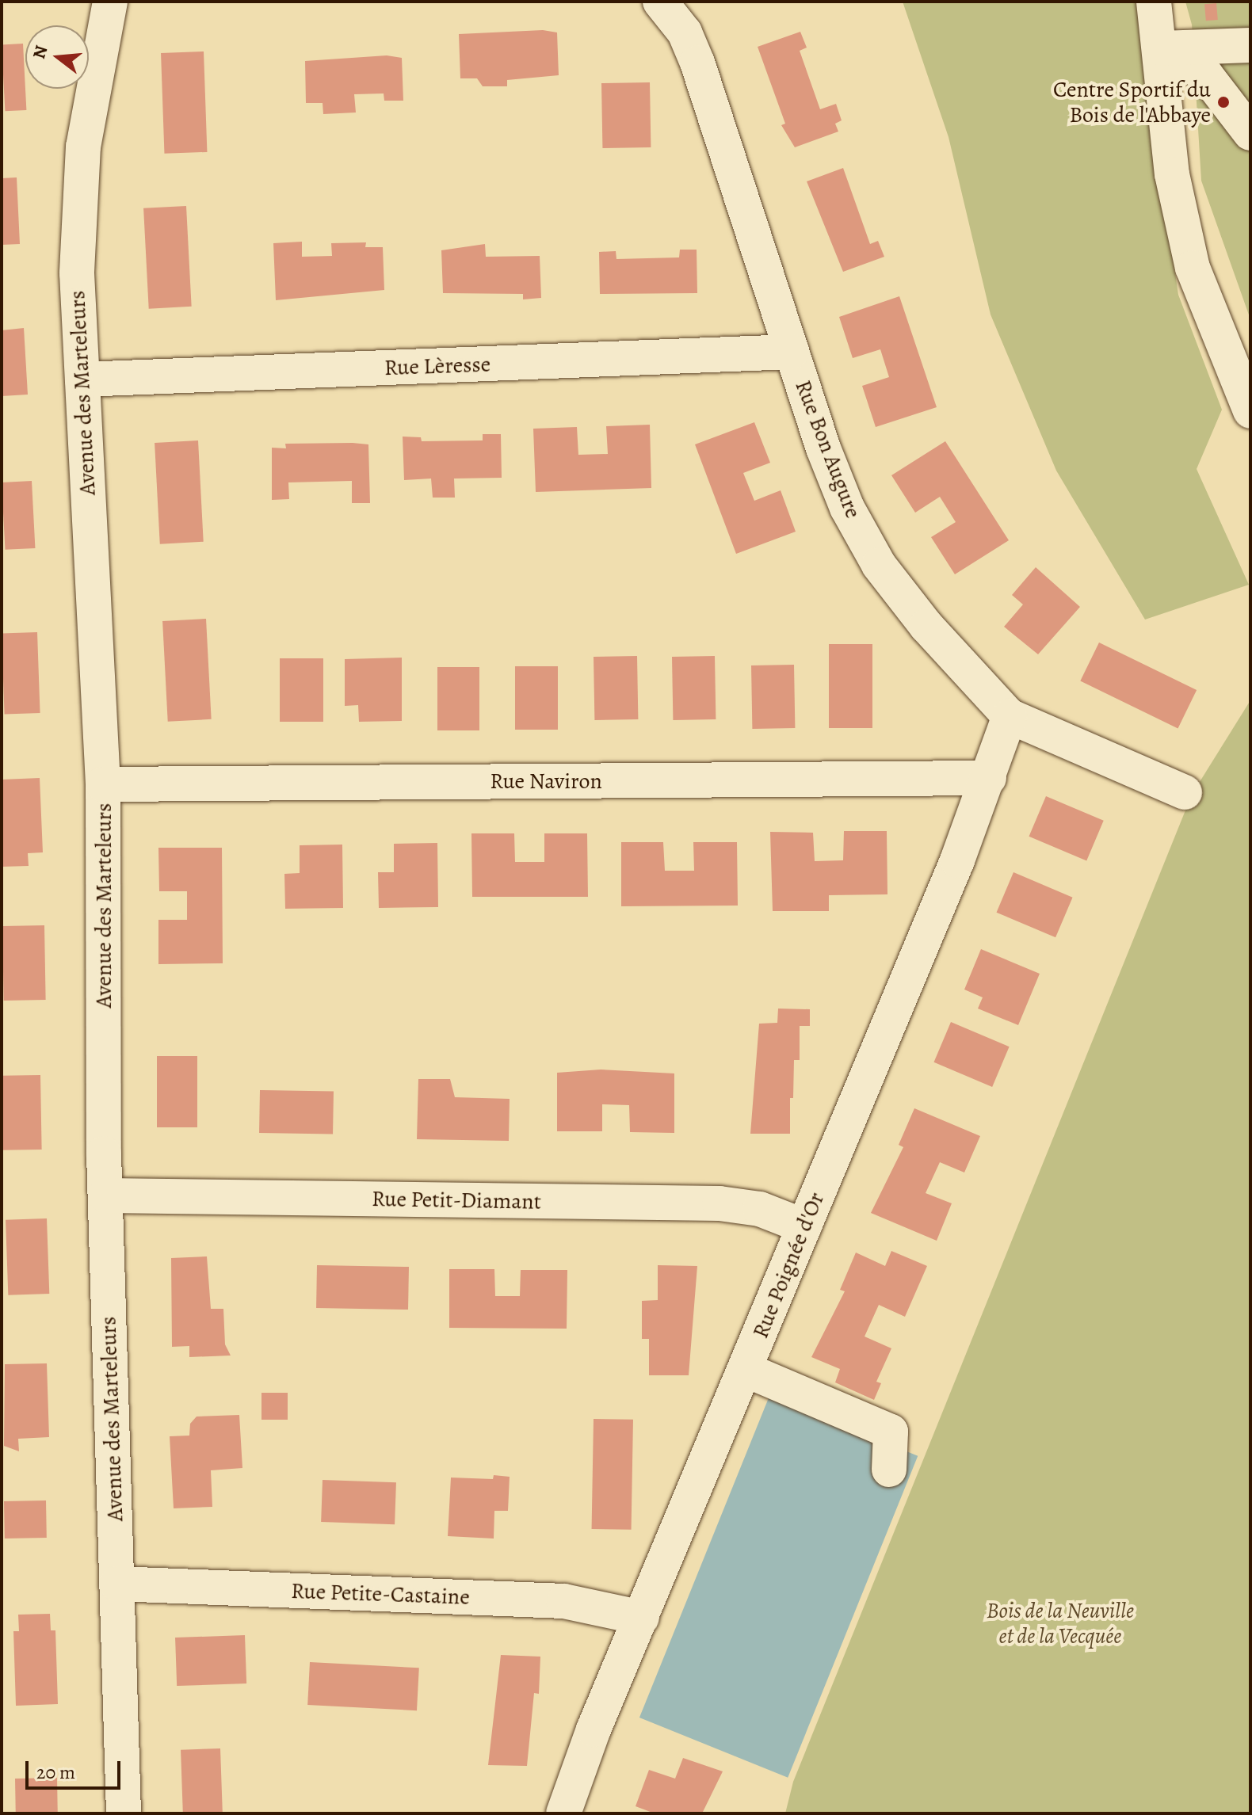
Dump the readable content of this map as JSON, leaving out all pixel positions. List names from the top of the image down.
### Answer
{
  "streets": {
    "street": [
      "Rue Lèresse",
      "Avenue des Marteleurs",
      "Rue Bon Augure",
      "Rue Naviron",
      "Rue Petit-Diamant",
      "Rue Poignée d'Or",
      "Rue Petite-Castaine"
    ]
  },
  "crossings": [
    ["Rue Lèresse", "Avenue des Marteleurs"],
    ["Rue Lèresse", "Rue Bon Augure"],
    ["Avenue des Marteleurs", "Rue Naviron"],
    ["Avenue des Marteleurs", "Rue Petit-Diamant"],
    ["Avenue des Marteleurs", "Rue Petite-Castaine"],
    ["Rue Bon Augure", "Rue Poignée d'Or"],
    ["Rue Naviron", "Rue Poignée d'Or"],
    ["Rue Petit-Diamant", "Rue Poignée d'Or"],
    ["Rue Poignée d'Or", "Rue Petite-Castaine"]
  ],
  "parks": ["Bois de la Neuville et de la Vecquée"],
  "places": ["Centre Sportif du Bois de l'Abbaye"],
  "scale_bar": "20 m",
  "north": "left"
}
